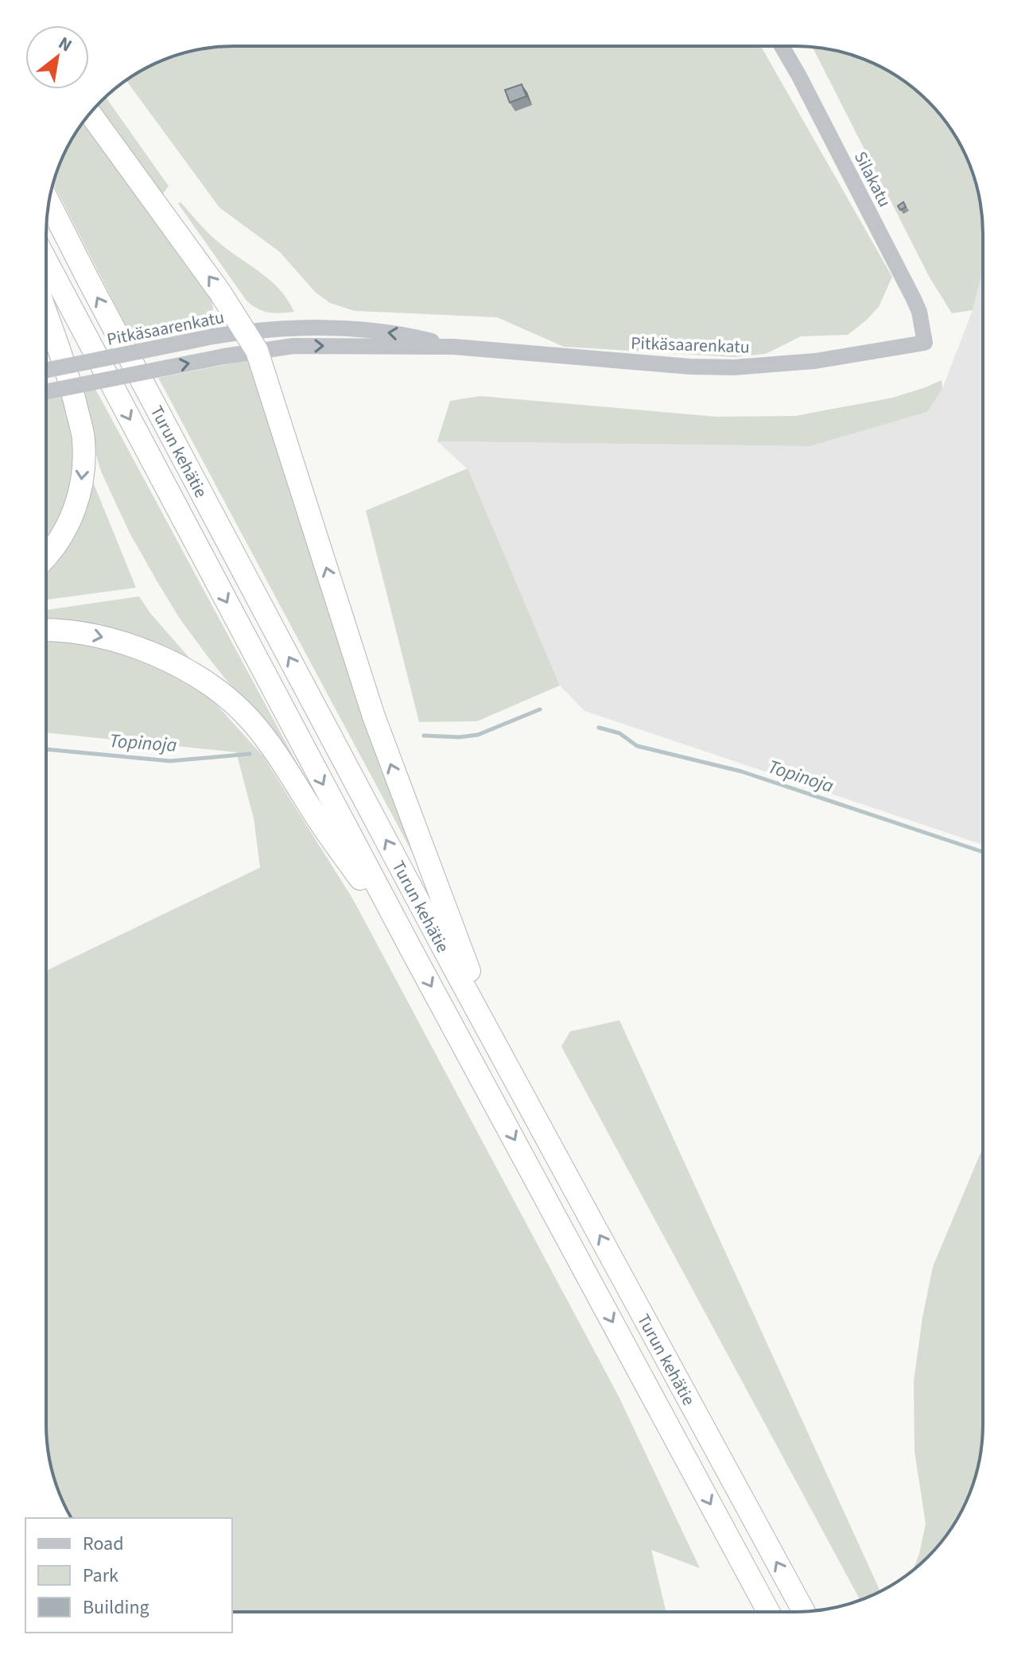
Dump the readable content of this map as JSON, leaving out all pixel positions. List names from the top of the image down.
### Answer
{
  "streets": {
    "highway": ["Turun kehätie"],
    "street": ["Silakatu", "Pitkäsaarenkatu"]
  },
  "crossings": [
    ["Silakatu", "Pitkäsaarenkatu"]
  ],
  "water": ["Topinoja"],
  "legend": ["Road", "Park", "Building"],
  "north": "top right"
}
